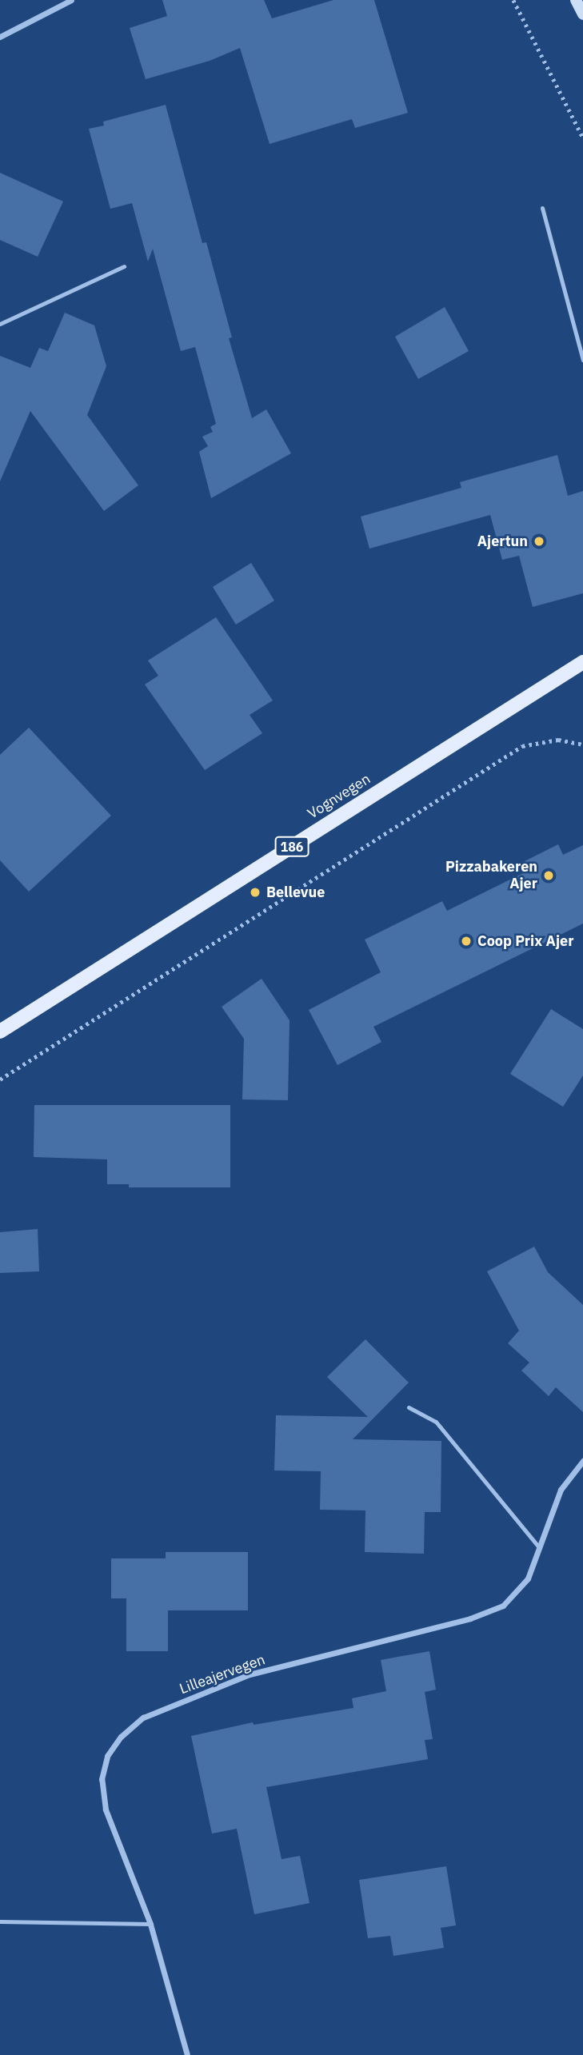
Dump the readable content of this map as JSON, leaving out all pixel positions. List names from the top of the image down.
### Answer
{
  "streets": {
    "main road": ["Vognvegen", "186"],
    "street": ["Lilleajervegen"]
  },
  "places": [
    "Ajertun",
    "Pizzabakeren Ajer",
    "Bellevue",
    "Coop Prix Ajer"
  ]
}
